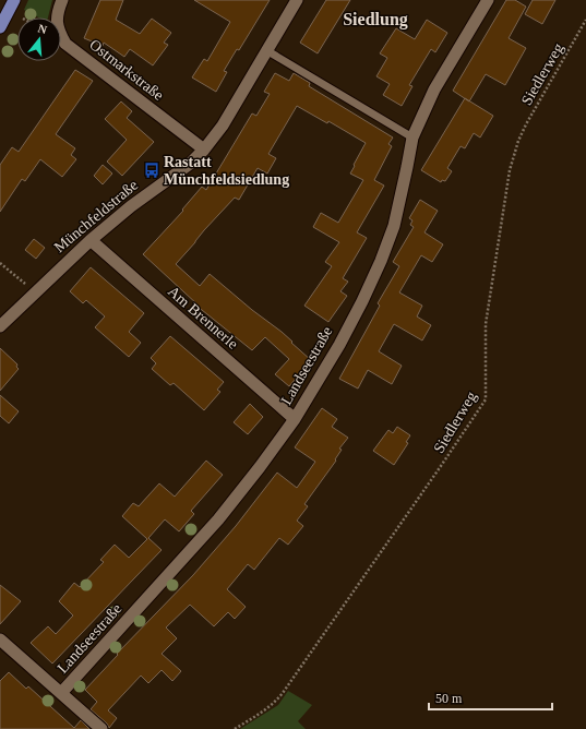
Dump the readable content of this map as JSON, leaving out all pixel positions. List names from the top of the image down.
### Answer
{
  "streets": {
    "street": [
      "Ostmarkstraße",
      "Münchfeldstraße",
      "Am Brennerle",
      "Landseestraße"
    ],
    "path": ["Siedlerweg"]
  },
  "crossings": [
    ["Ostmarkstraße", "Münchfeldstraße"],
    ["Münchfeldstraße", "Am Brennerle"],
    ["Am Brennerle", "Landseestraße"]
  ],
  "districts": ["Siedlung"],
  "places": {
    "bus stop": ["Rastatt Münchfeldsiedlung"]
  },
  "scale_bar": "50 m",
  "north": "top"
}
